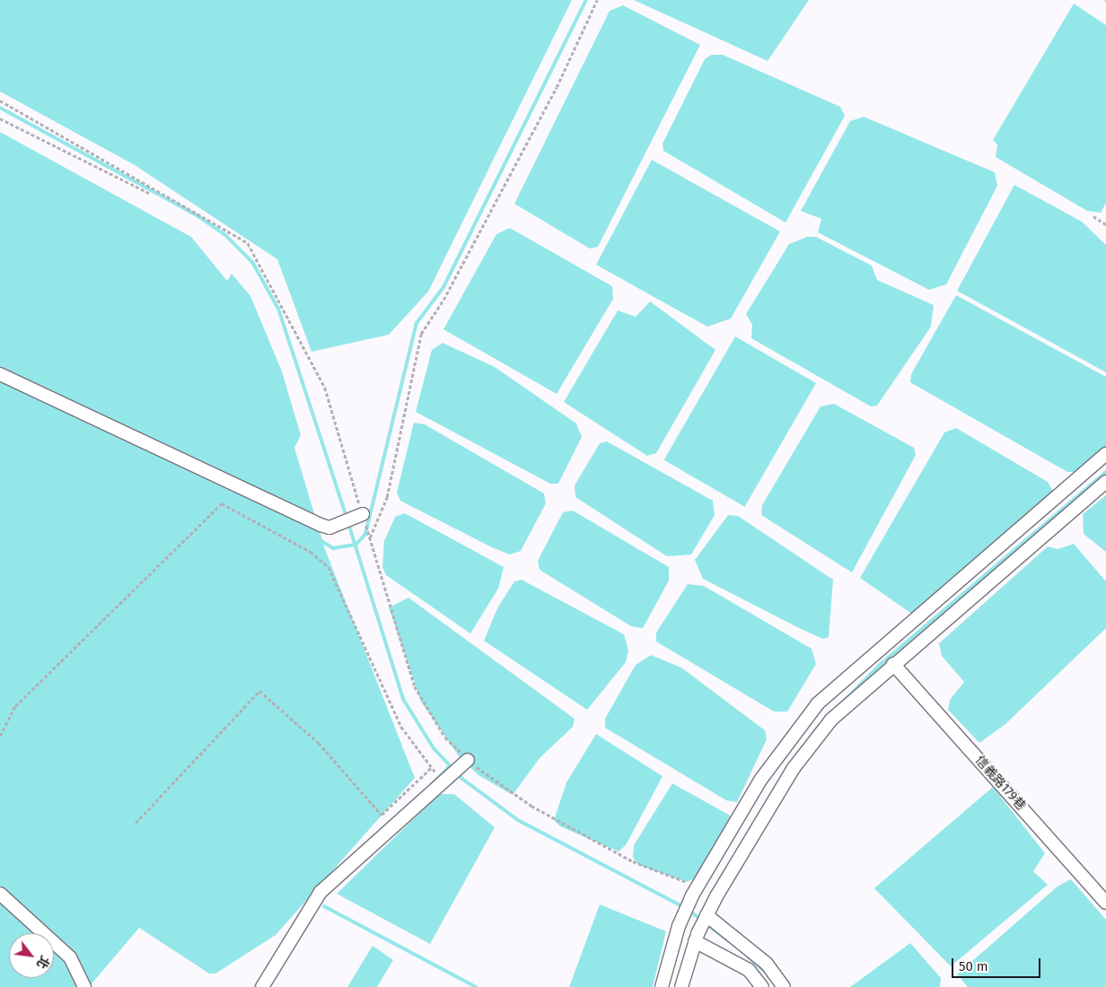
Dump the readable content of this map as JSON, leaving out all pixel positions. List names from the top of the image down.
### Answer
{
  "streets": {
    "street": ["信義路179巷"]
  },
  "scale_bar": "50 m",
  "north": "bottom right"
}
